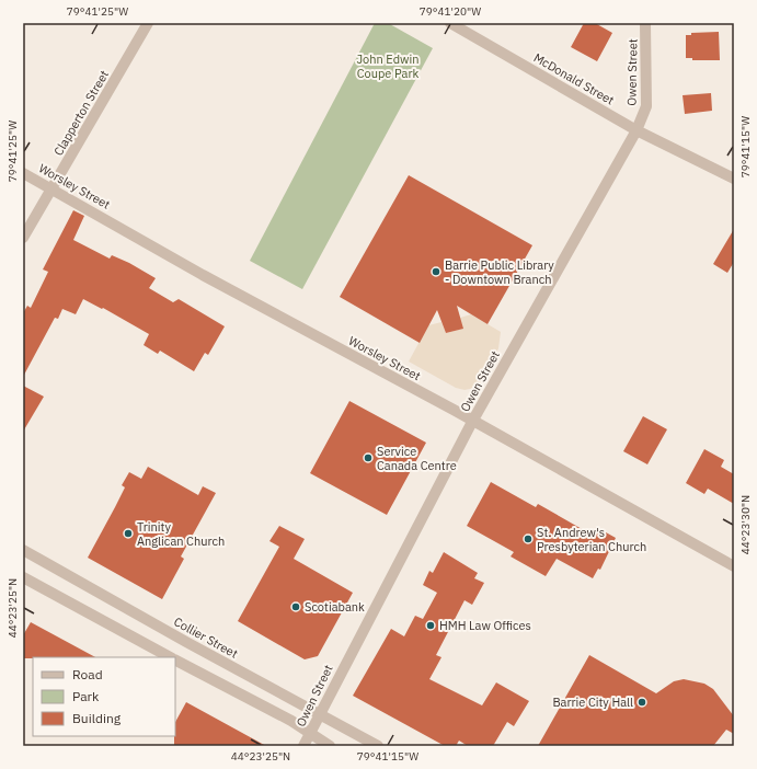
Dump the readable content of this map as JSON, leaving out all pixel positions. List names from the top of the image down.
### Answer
{
  "streets": {
    "street": [
      "Owen Street",
      "McDonald Street",
      "Clapperton Street",
      "Worsley Street",
      "Collier Street"
    ]
  },
  "crossings": [
    ["Owen Street", "McDonald Street"],
    ["Owen Street", "Worsley Street"],
    ["Owen Street", "Collier Street"],
    ["Clapperton Street", "Worsley Street"]
  ],
  "parks": ["John Edwin Coupe Park"],
  "places": [
    "Barrie Public Library - Downtown Branch",
    "Service Canada Centre",
    "Trinity Anglican Church",
    "St. Andrew's Presbyterian Church",
    "Scotiabank",
    "HMH Law Offices",
    "Barrie City Hall"
  ],
  "legend": ["Road", "Park", "Building"],
  "coordinates": [
    "79°41'25\"W",
    "79°41'20\"W",
    "79°41'15\"W",
    "44°23'30\"N",
    "44°23'25\"N"
  ]
}
